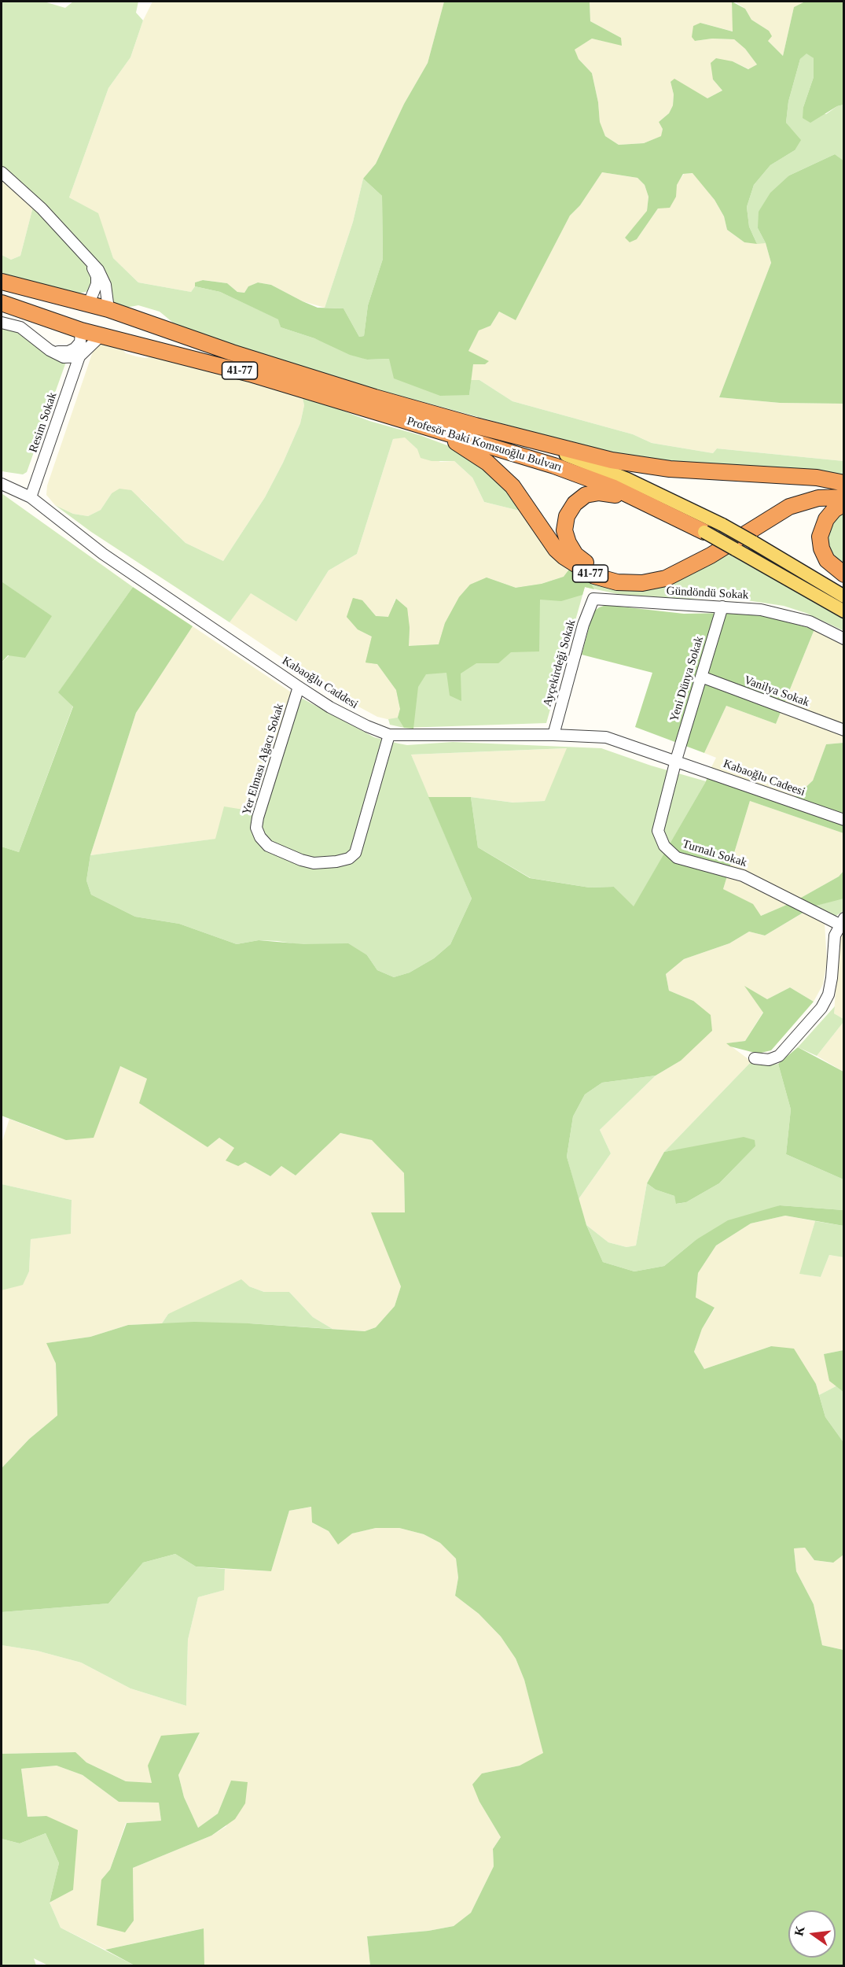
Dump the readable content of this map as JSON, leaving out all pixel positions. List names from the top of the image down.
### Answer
{
  "streets": {
    "highway": ["41-77", "Profesör Baki Komsuoğlu Bulvarı"],
    "street": [
      "Resim Sokak",
      "Gündöndü Sokak",
      "Ayçekirdeği Sokak",
      "Yeni Dünya Sokak",
      "Kabaoğlu Caddesi",
      "Vanilya Sokak",
      "Yer Elması Ağacı Sokak",
      "Kabaoğlu Cadeesi",
      "Turnalı Sokak"
    ]
  },
  "crossings": [
    ["41-77", "Profesör Baki Komsuoğlu Bulvarı"],
    ["Resim Sokak", "Kabaoğlu Caddesi"],
    ["Gündöndü Sokak", "Ayçekirdeği Sokak"],
    ["Gündöndü Sokak", "Yeni Dünya Sokak"],
    ["Ayçekirdeği Sokak", "Kabaoğlu Caddesi"],
    ["Yeni Dünya Sokak", "Kabaoğlu Caddesi"],
    ["Yeni Dünya Sokak", "Vanilya Sokak"],
    ["Yeni Dünya Sokak", "Kabaoğlu Cadeesi"],
    ["Yeni Dünya Sokak", "Turnalı Sokak"],
    ["Kabaoğlu Caddesi", "Yer Elması Ağacı Sokak"],
    ["Kabaoğlu Caddesi", "Kabaoğlu Cadeesi"],
    ["Kabaoğlu Caddesi", "Turnalı Sokak"],
    ["Kabaoğlu Cadeesi", "Turnalı Sokak"]
  ],
  "north": "left"
}
